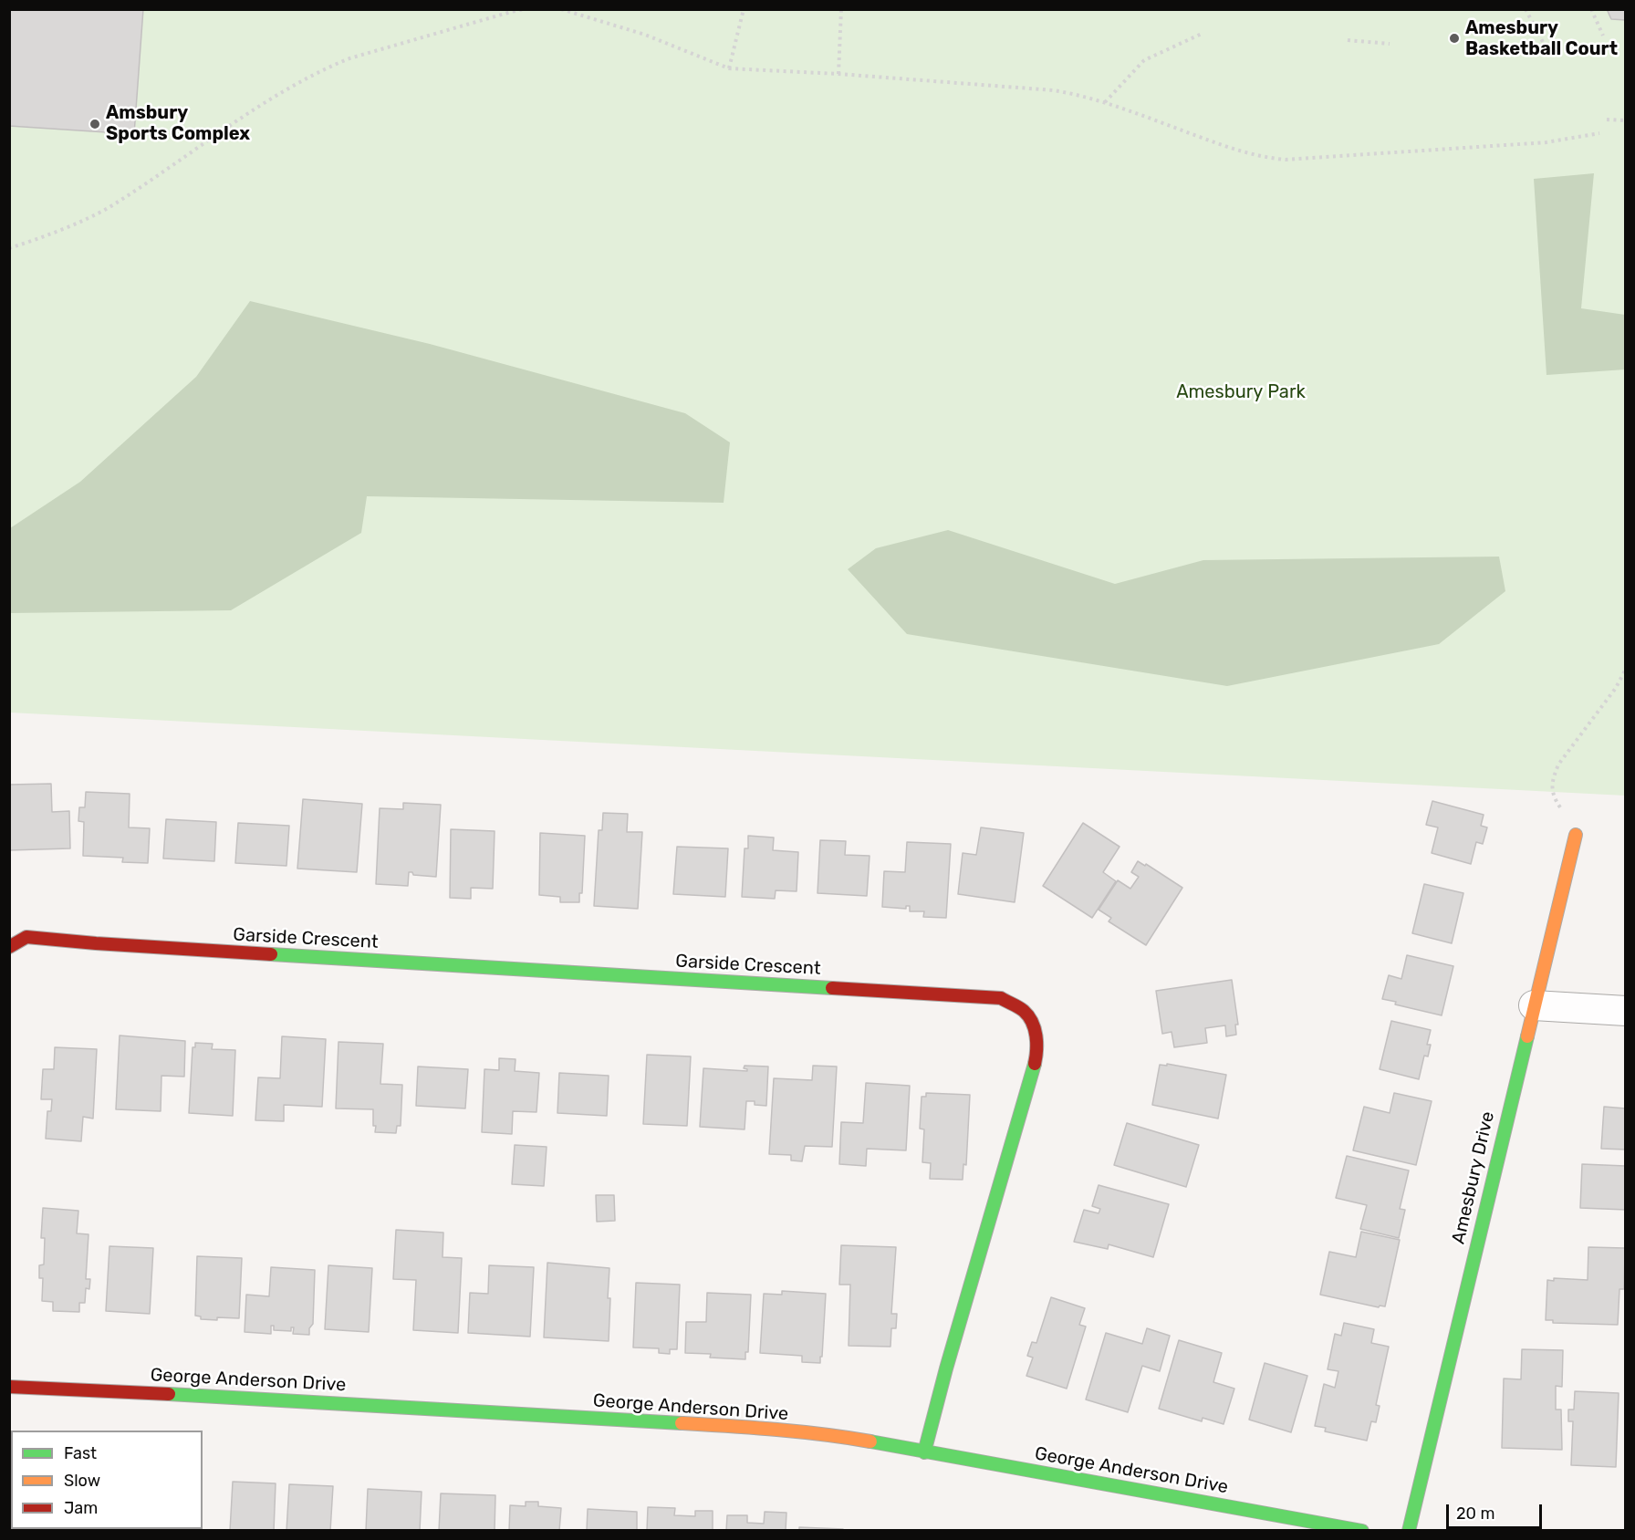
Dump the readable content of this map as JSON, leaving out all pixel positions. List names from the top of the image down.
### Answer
{
  "streets": {
    "street": ["Garside Crescent", "Amesbury Drive", "George Anderson Drive"]
  },
  "crossings": [
    ["Garside Crescent", "George Anderson Drive"]
  ],
  "parks": ["Amesbury Park"],
  "places": ["Amesbury Basketball Court", "Amsbury Sports Complex"],
  "legend": ["Fast", "Slow", "Jam"],
  "scale_bar": "20 m"
}
